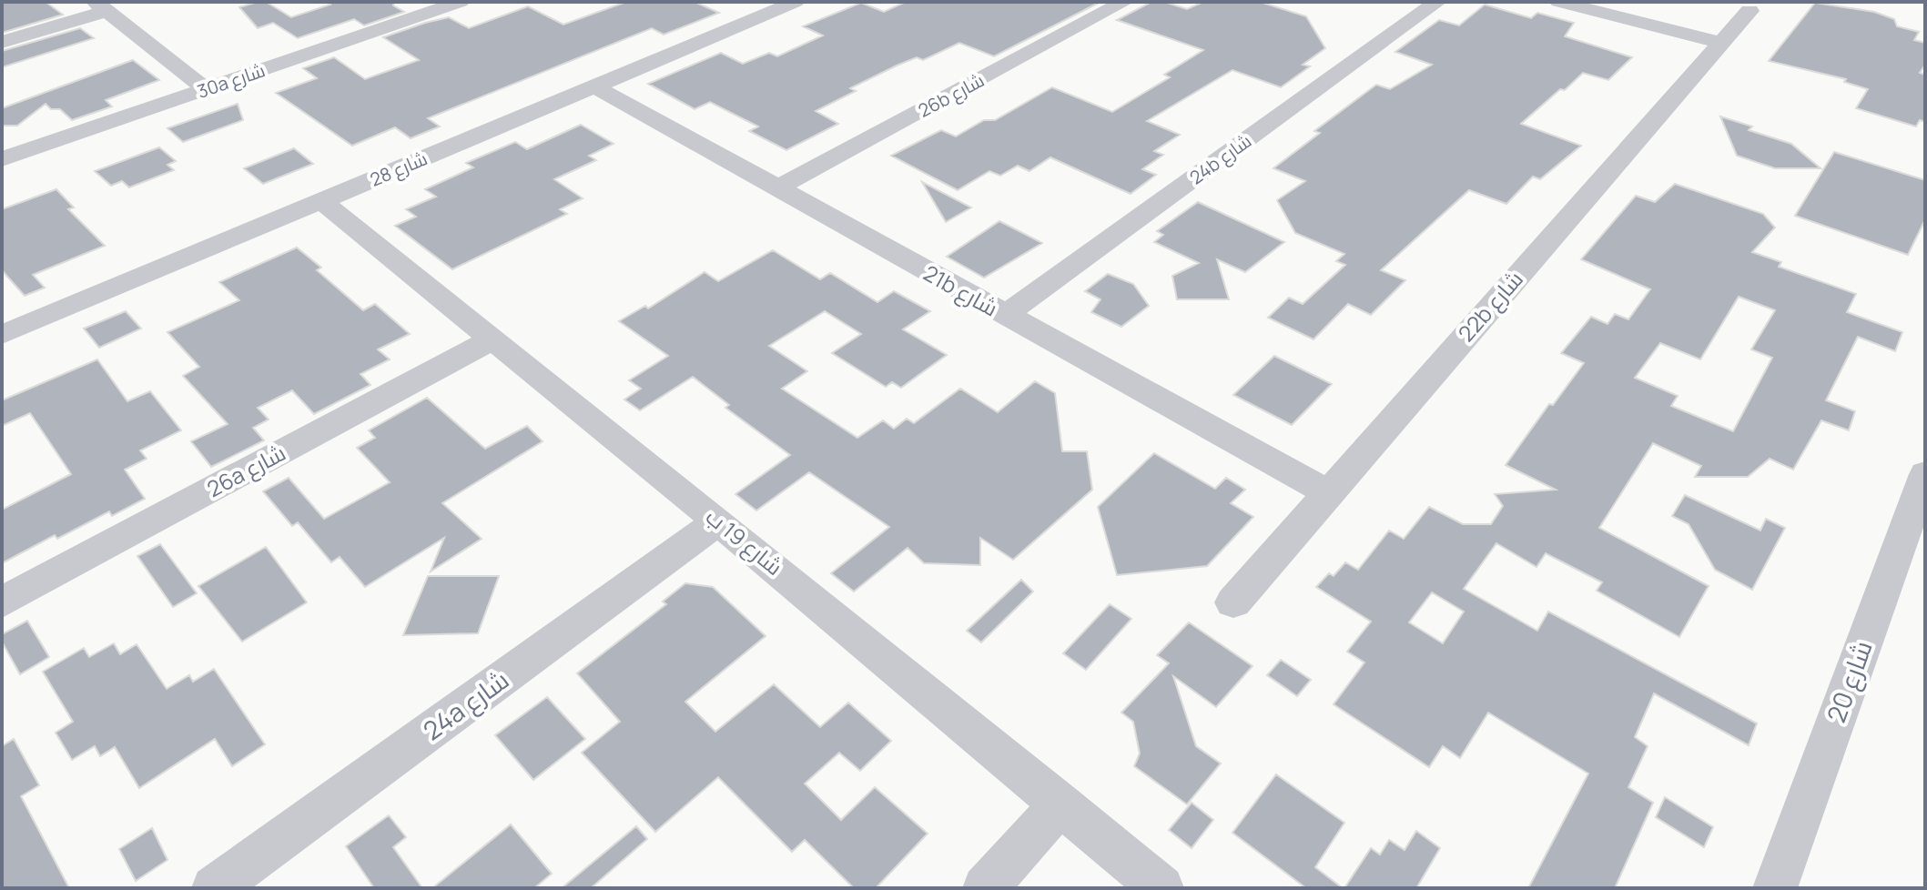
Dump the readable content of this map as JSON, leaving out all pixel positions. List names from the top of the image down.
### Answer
{
  "streets": {
    "street": [
      "30a شارع",
      "26b شارع",
      "24b شارع",
      "شارع 28",
      "21b شارع",
      "22b شارع",
      "26a شارع",
      "شارع 19 ب",
      "شارع 20",
      "24a شارع"
    ]
  },
  "crossings": [
    ["26b شارع", "21b شارع"],
    ["24b شارع", "21b شارع"],
    ["شارع 28", "21b شارع"],
    ["شارع 28", "شارع 19 ب"],
    ["21b شارع", "22b شارع"],
    ["26a شارع", "شارع 19 ب"],
    ["شارع 19 ب", "24a شارع"]
  ]
}
